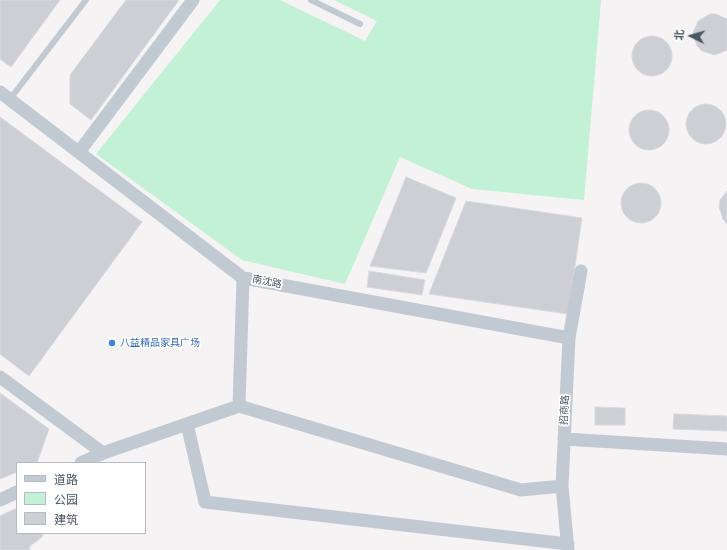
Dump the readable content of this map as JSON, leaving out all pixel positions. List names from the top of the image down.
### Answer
{
  "streets": {
    "street": ["南沈路", "招商路"]
  },
  "crossings": [
    ["南沈路", "招商路"]
  ],
  "places": ["八益精品家具广场"],
  "legend": ["道路", "公园", "建筑"],
  "north": "left"
}
